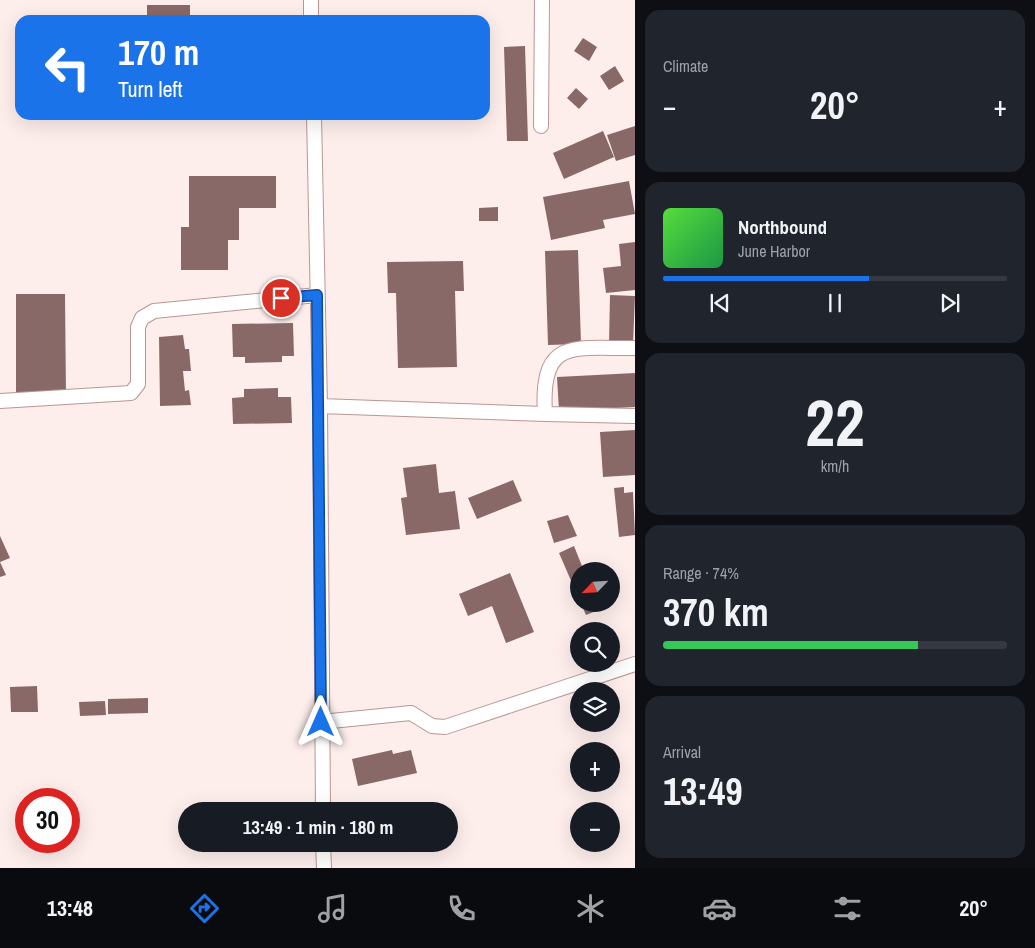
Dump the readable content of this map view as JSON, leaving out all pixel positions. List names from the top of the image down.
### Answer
{
  "north": "bottom left",
  "page": {
    "tile": [
      "Climate",
      ["22", "km/h"],
      ["Range · 74%", "370 km"],
      ["Arrival", "13:49"]
    ],
    "turn": ["170 m", "Turn left"],
    "heat": ["−", "20°", "+"],
    "song": ["Northbound", "June Harbor"],
    "map_buttons": ["+", "−"],
    "limit": "30",
    "trip": "13:49 · 1 min · 180 m",
    "tabs": ["13:48", "20°"]
  }
}
